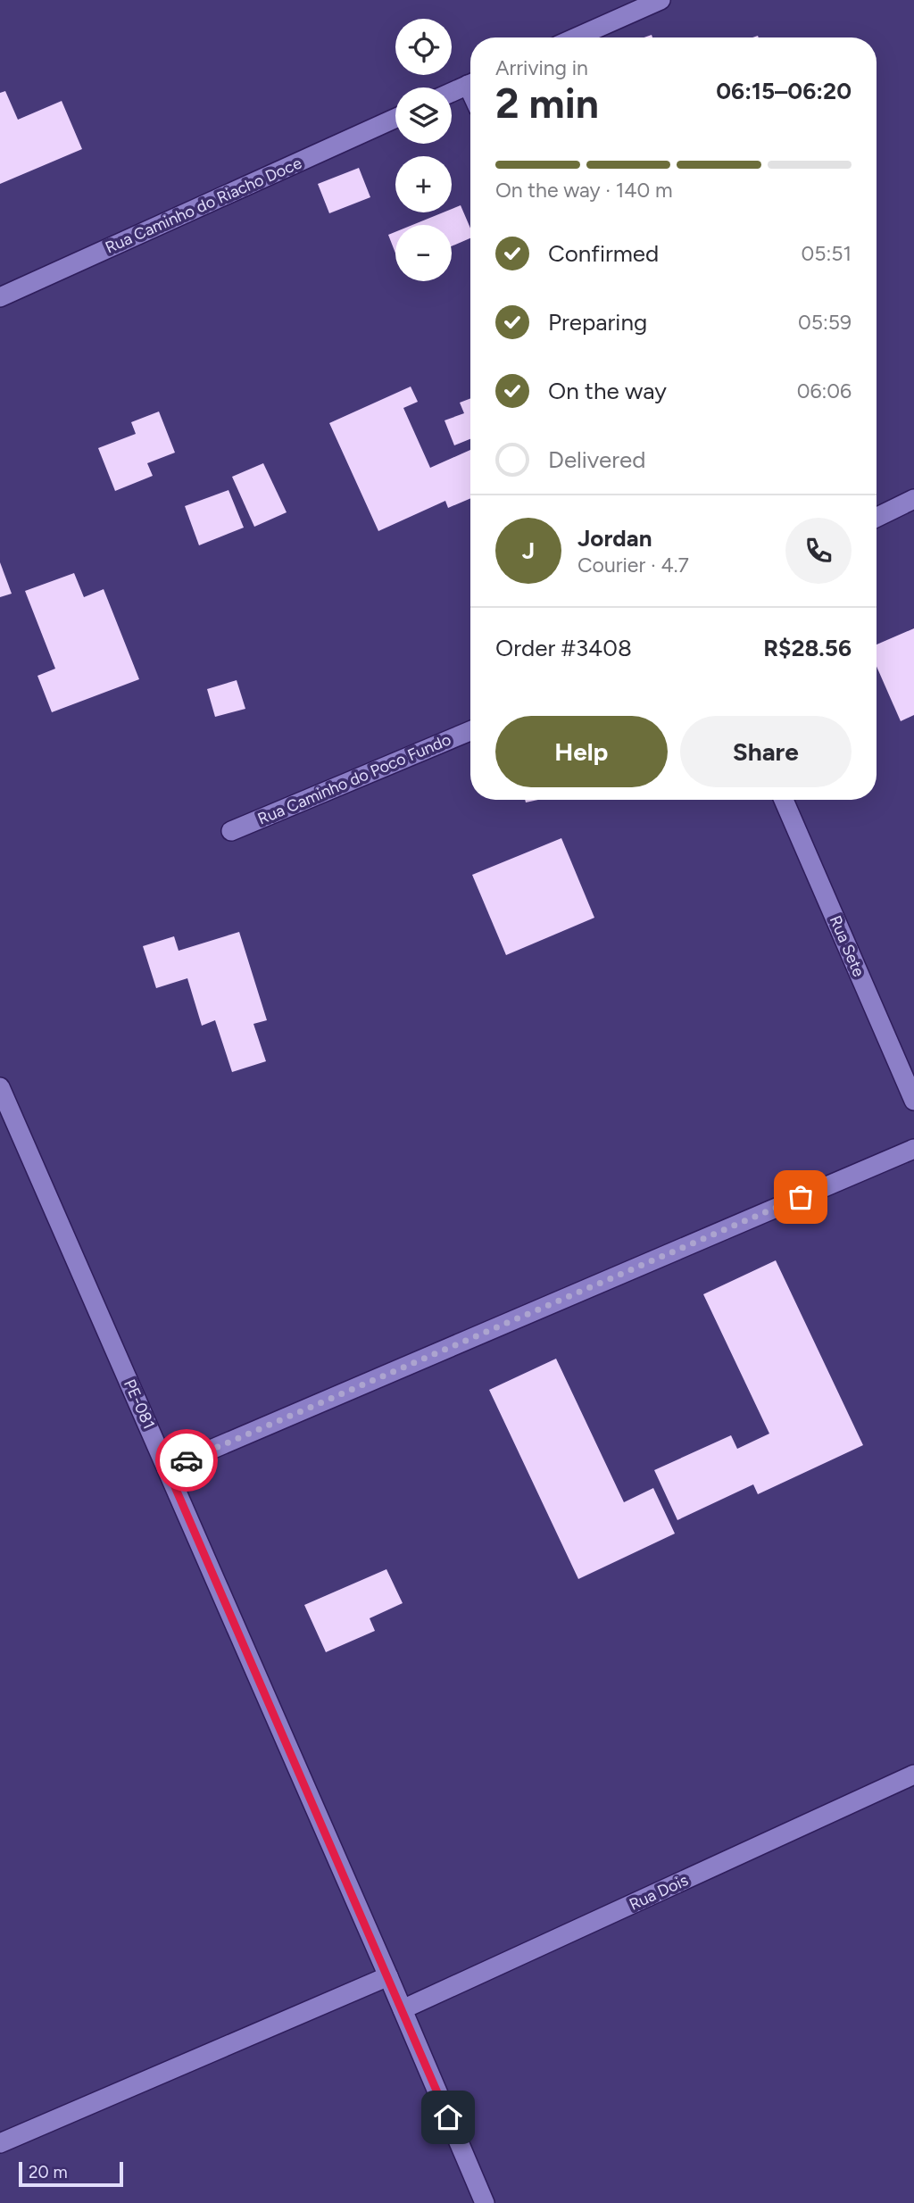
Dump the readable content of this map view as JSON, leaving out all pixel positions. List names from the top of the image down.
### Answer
{
  "streets": {
    "street": [
      "Rua Caminho do Riacho Doce",
      "Rua Caminho do Poco Fundo",
      "Rua Sete",
      "PE-081",
      "Rua Dois"
    ]
  },
  "crossings": [
    ["PE-081", "Rua Dois"]
  ],
  "scale_bar": "20 m",
  "page": {
    "map_buttons": ["+", "−"],
    "heading": ["2 min", "Arriving in", "06:15–06:20"],
    "panel": [
      "Jordan",
      "Courier · 4.7",
      "Order #3408",
      "R$28.56"
    ],
    "bar": "On the way · 140 m",
    "list": [
      ["Confirmed", "05:51"],
      ["Preparing", "05:59"],
      ["On the way", "06:06"],
      "Delivered"
    ],
    "round": "J",
    "buttons": ["Help", "Share"],
    "scale": "20 m"
  }
}
